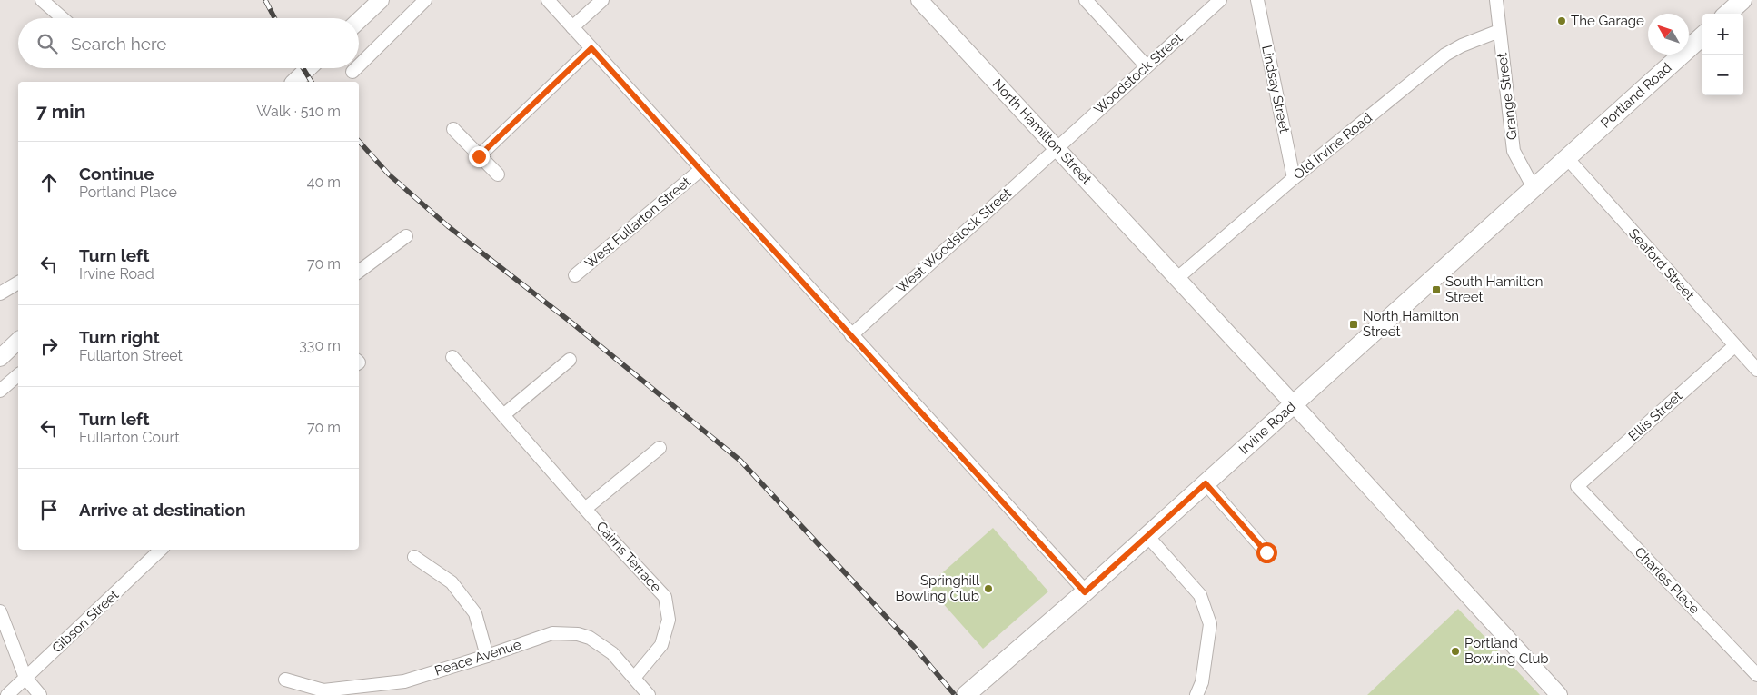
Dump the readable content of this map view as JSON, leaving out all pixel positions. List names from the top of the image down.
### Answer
{
  "streets": {
    "main road": ["Portland Road", "Irvine Road"],
    "street": [
      "Woodstock Street",
      "Lindsay Street",
      "Grange Street",
      "North Hamilton Street",
      "Old Irvine Road",
      "West Fullarton Street",
      "West Woodstock Street",
      "Seaford Street",
      "Ellis Street",
      "Cairns Terrace",
      "Charles Place",
      "Gibson Street",
      "Peace Avenue"
    ]
  },
  "crossings": [
    ["Woodstock Street", "North Hamilton Street"],
    ["Woodstock Street", "West Woodstock Street"],
    ["Lindsay Street", "Old Irvine Road"],
    ["Portland Road", "Seaford Street"],
    ["Portland Road", "Irvine Road"],
    ["Grange Street", "Old Irvine Road"],
    ["Grange Street", "Irvine Road"],
    ["North Hamilton Street", "Old Irvine Road"],
    ["North Hamilton Street", "West Woodstock Street"],
    ["North Hamilton Street", "Irvine Road"],
    ["Seaford Street", "Ellis Street"],
    ["Seaford Street", "Irvine Road"],
    ["Ellis Street", "Charles Place"],
    ["Cairns Terrace", "Peace Avenue"]
  ],
  "places": {
    "other": ["The Garage", "Springhill Bowling Club", "Portland Bowling Club"],
    "transit": ["South Hamilton Street", "North Hamilton Street"]
  },
  "north": "top left",
  "page": {
    "map_buttons": ["+", "−"],
    "search": "Search here",
    "heading": ["7 min", "Walk · 510 m"],
    "list": [
      ["Continue", "Portland Place", "40 m"],
      ["Turn left", "Irvine Road", "70 m"],
      ["Turn right", "Fullarton Street", "330 m"],
      ["Turn left", "Fullarton Court", "70 m"],
      "Arrive at destination"
    ]
  }
}
